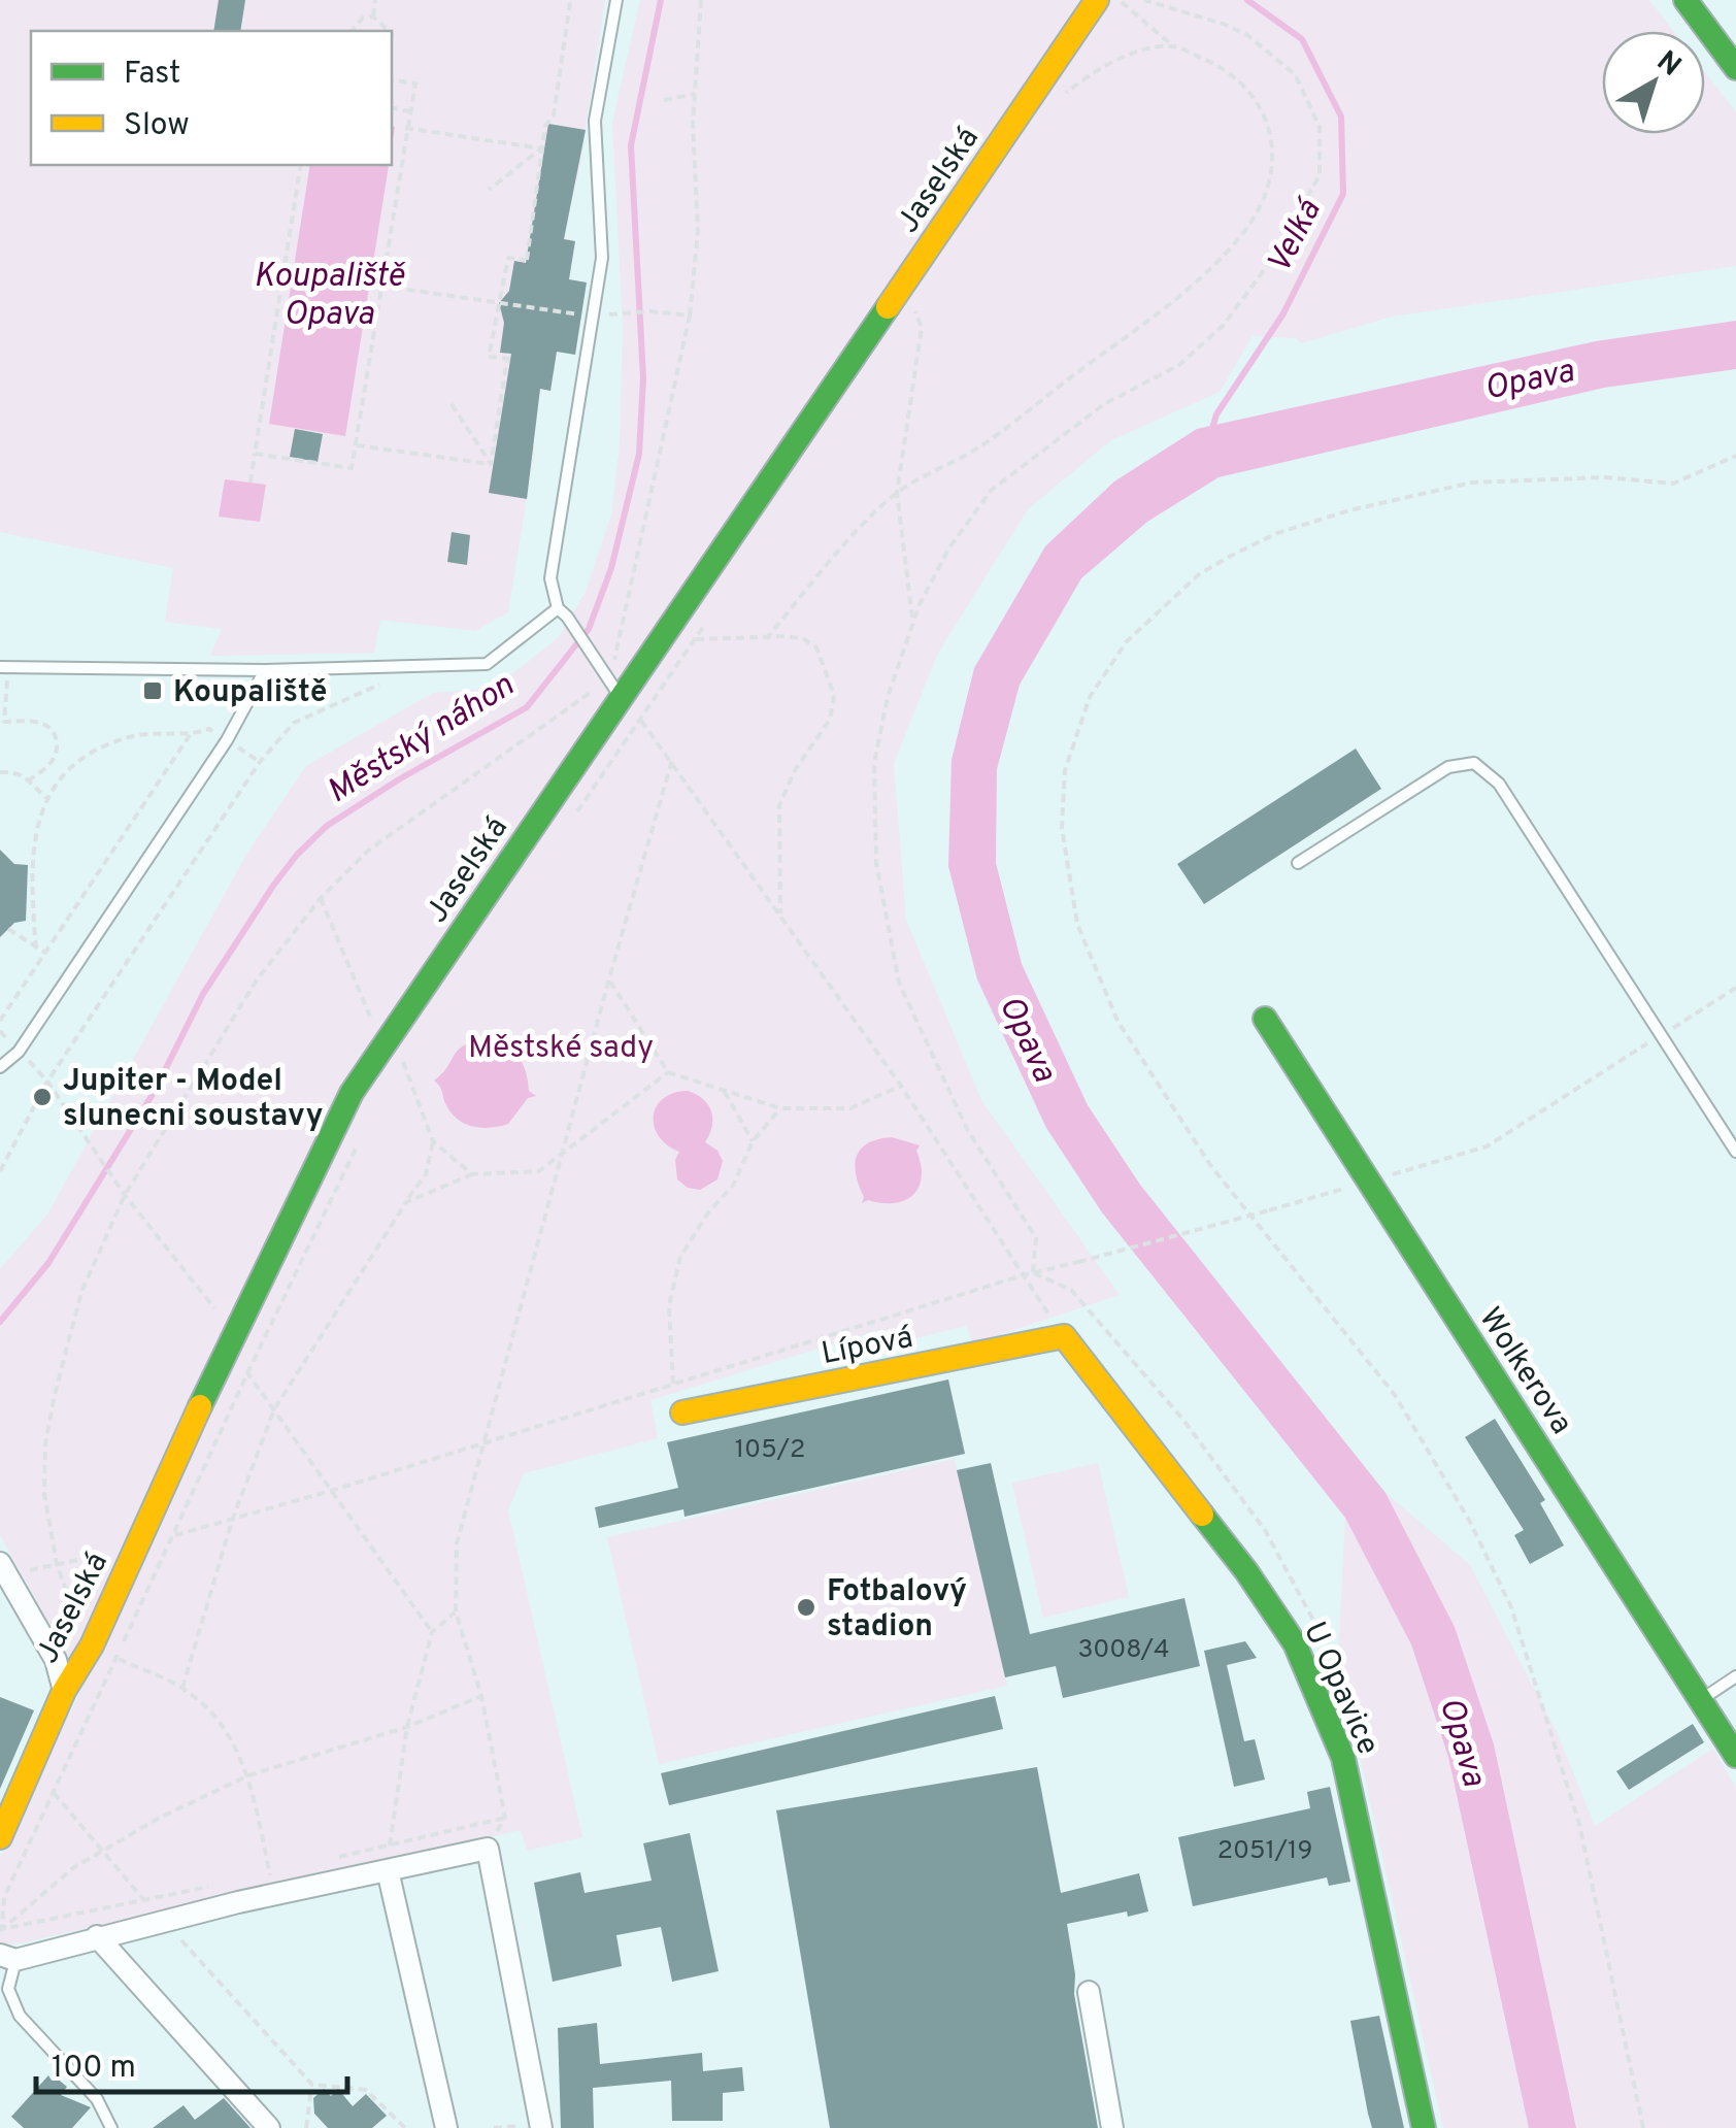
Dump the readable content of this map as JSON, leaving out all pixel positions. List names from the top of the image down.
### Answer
{
  "streets": {
    "street": [
      "Jaselská",
      "Lípová",
      "Wolkerova",
      "U Opavice"
    ]
  },
  "crossings": [
    ["Lípová", "U Opavice"]
  ],
  "water": [
    "Velká",
    "Koupaliště Opava",
    "Opava",
    "Městský náhon"
  ],
  "parks": ["Městské sady"],
  "places": {
    "transit": ["Koupaliště"],
    "other": ["Jupiter - Model slunecni soustavy", "Fotbalový stadion"]
  },
  "house_numbers": ["105/2", "3008/4", "2051/19"],
  "legend": ["Fast", "Slow"],
  "scale_bar": "100 m",
  "north": "top right"
}
